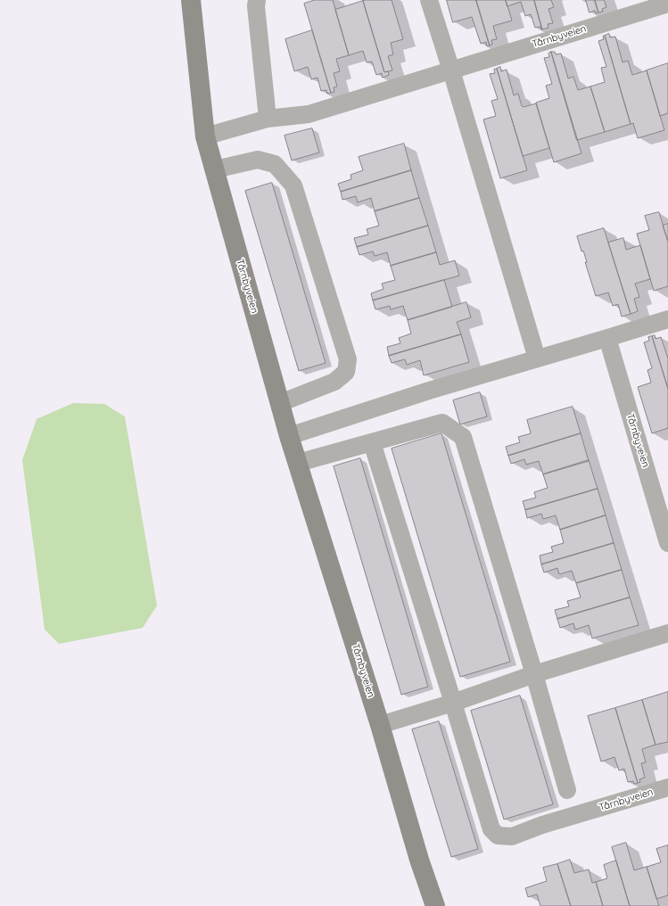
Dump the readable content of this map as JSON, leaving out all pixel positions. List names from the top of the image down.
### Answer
{
  "streets": {
    "street": ["Tårnbyveien"]
  }
}
